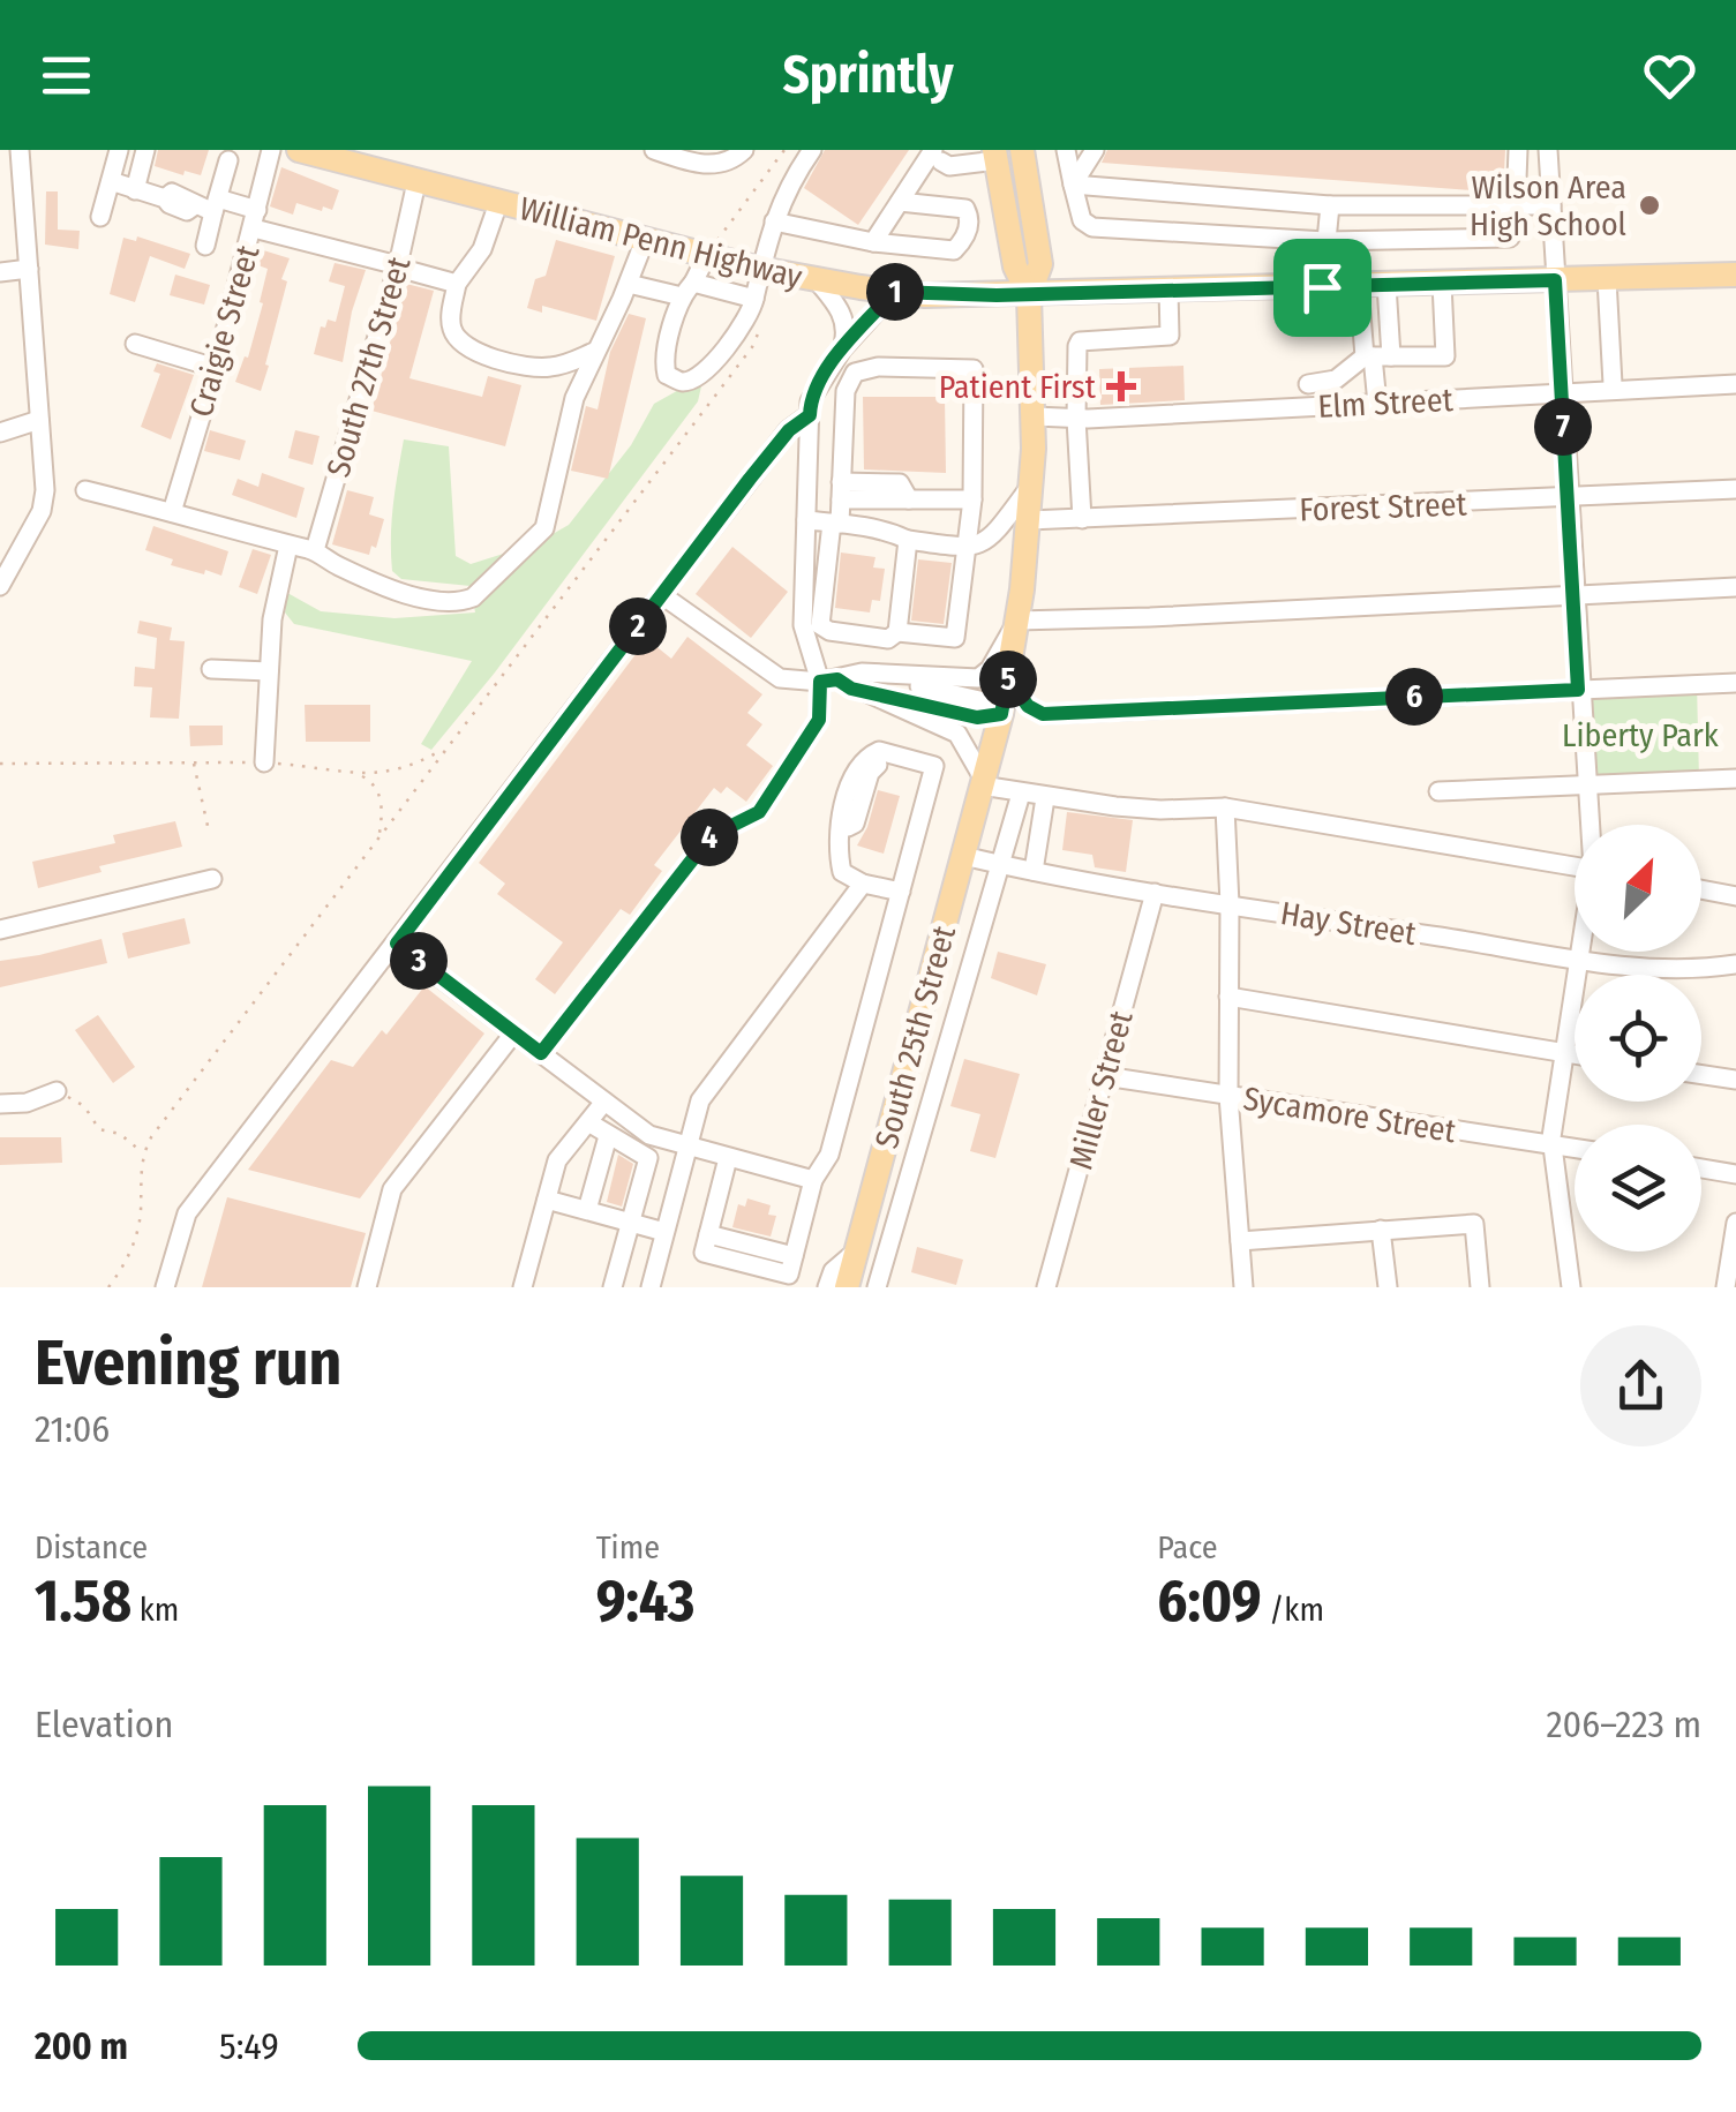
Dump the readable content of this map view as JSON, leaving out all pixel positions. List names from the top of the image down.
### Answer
{
  "streets": {
    "main road": ["William Penn Highway", "South 25th Street"],
    "street": [
      "Craigie Street",
      "South 27th Street",
      "Elm Street",
      "Forest Street",
      "Hay Street",
      "Miller Street",
      "Sycamore Street"
    ]
  },
  "crossings": [
    ["William Penn Highway", "South 27th Street"],
    ["William Penn Highway", "South 25th Street"],
    ["Elm Street", "South 25th Street"],
    ["Forest Street", "South 25th Street"],
    ["Hay Street", "South 25th Street"],
    ["Hay Street", "Miller Street"],
    ["Miller Street", "Sycamore Street"]
  ],
  "parks": ["Liberty Park"],
  "places": {
    "other": ["Wilson Area High School"],
    "health": ["Patient First"]
  },
  "north": "top right",
  "page": {
    "header": "Sprintly",
    "pins": [
      "1",
      "7",
      "2",
      "5",
      "6",
      "4",
      "3"
    ],
    "heading": ["Evening run", "21:06"],
    "stats": [
      ["Distance", "1.58 km"],
      ["Time", "9:43"],
      ["Pace", "6:09 /km"]
    ],
    "chart": ["Elevation", "206–223 m"],
    "list": [
      {
        "name": "200 m",
        "note": "5:49"
      }
    ]
  }
}
